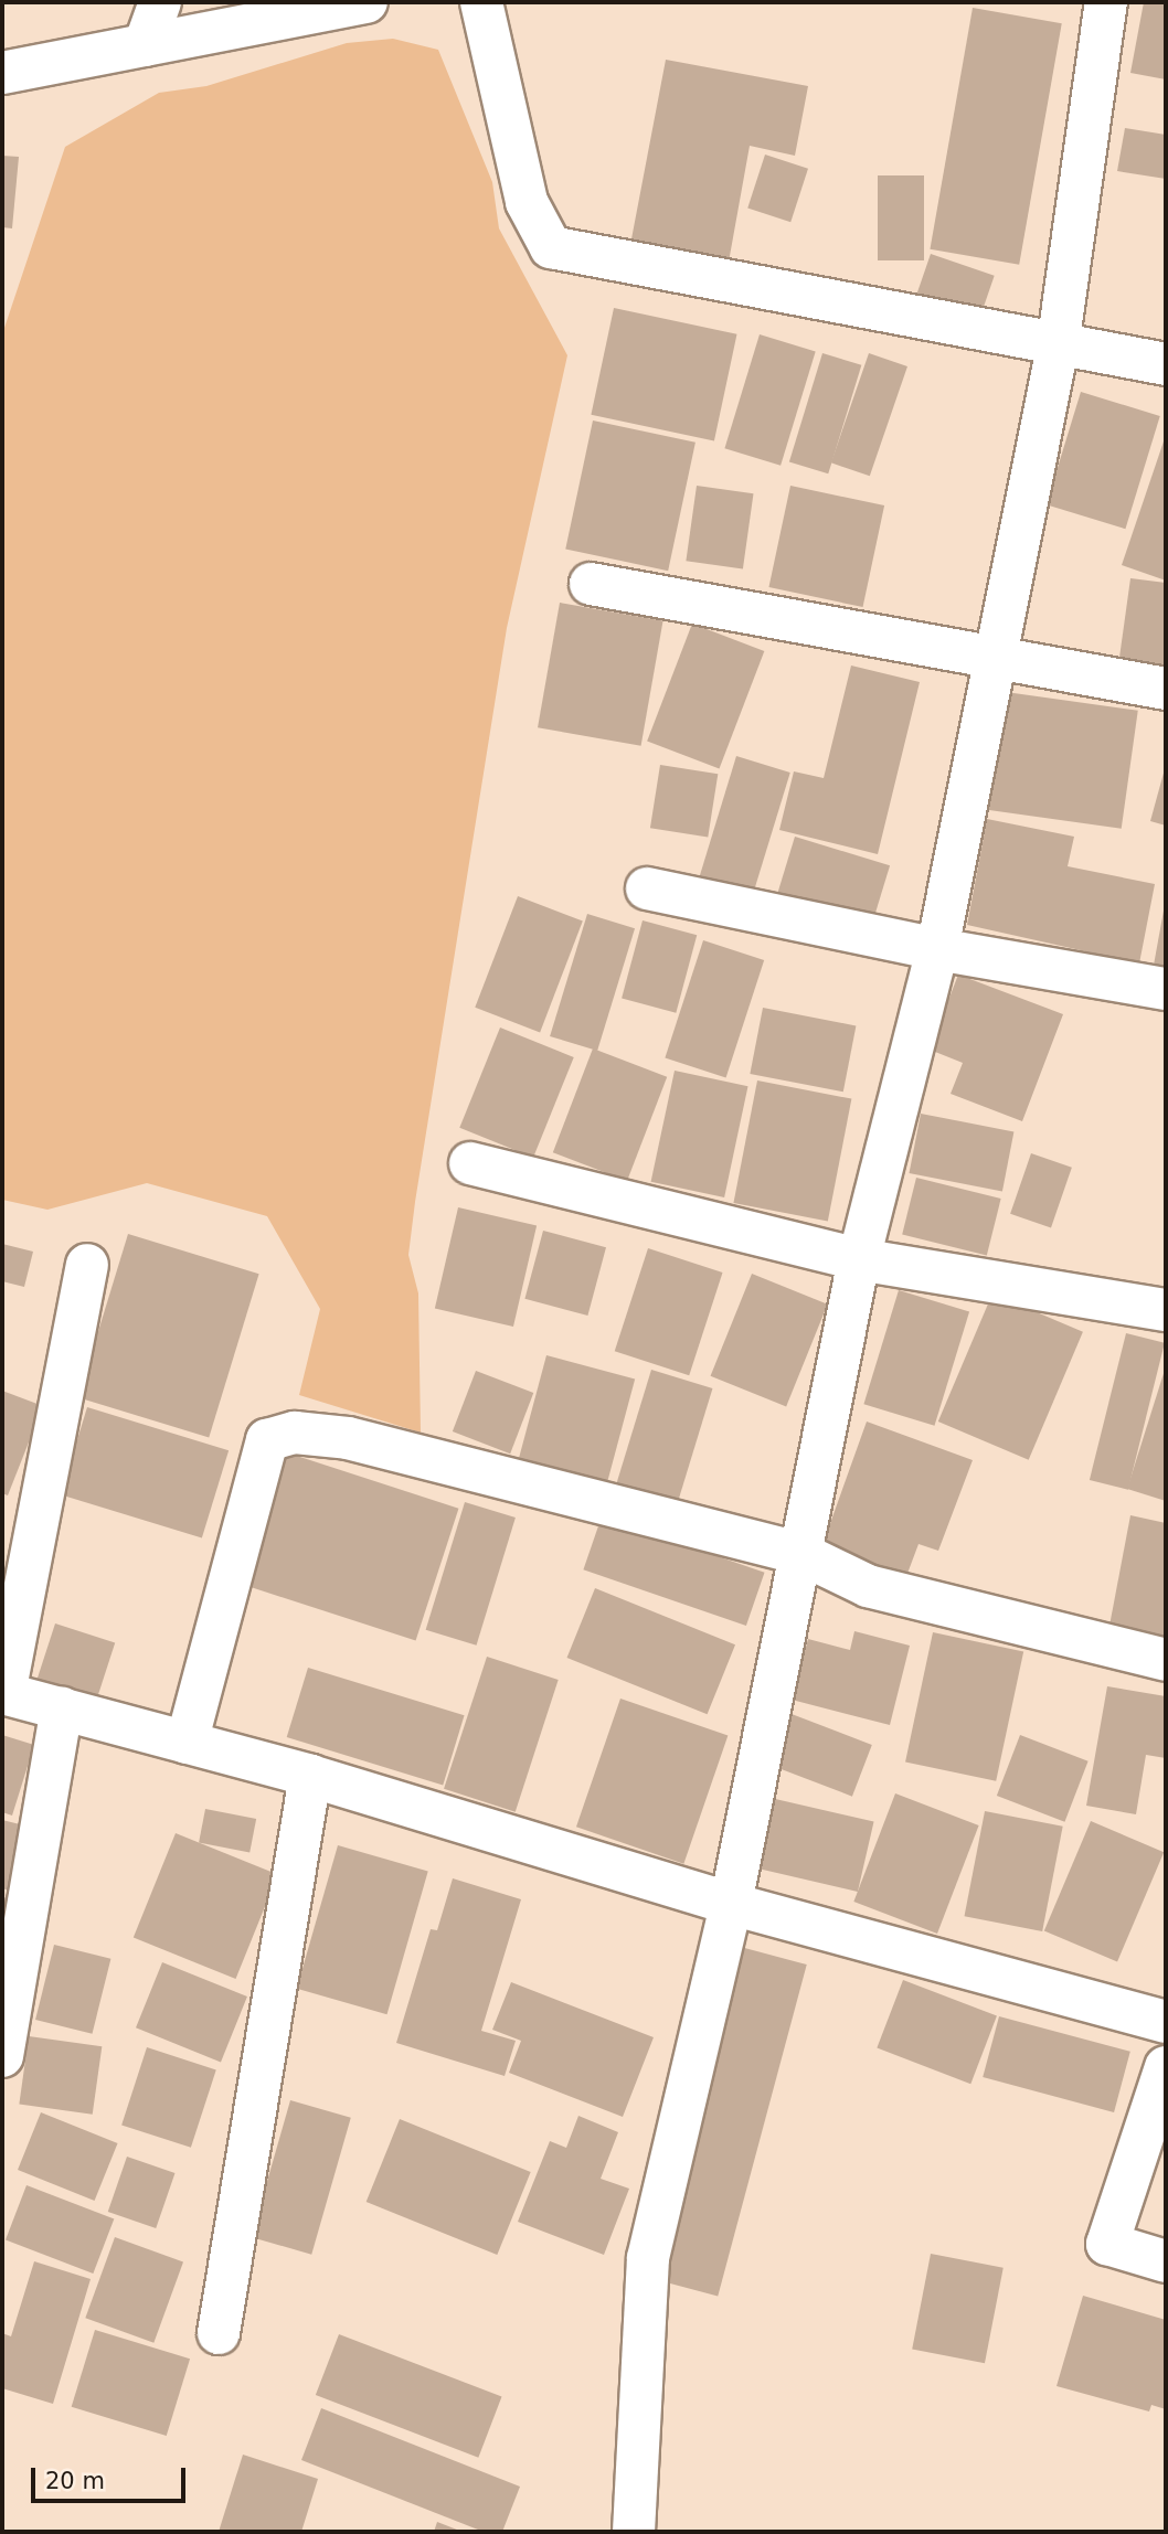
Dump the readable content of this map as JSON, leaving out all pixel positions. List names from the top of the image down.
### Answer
{
  "scale_bar": "20 m"
}
